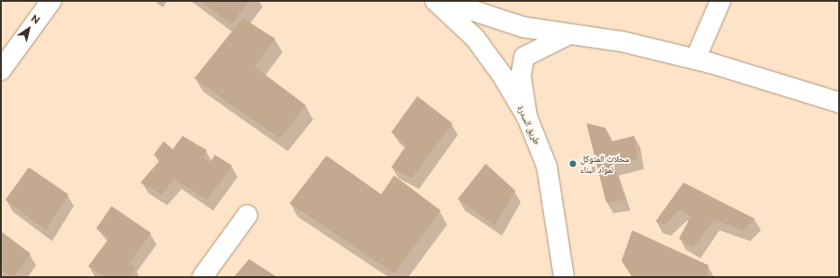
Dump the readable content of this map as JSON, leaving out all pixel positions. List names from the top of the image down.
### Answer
{
  "streets": {
    "street": ["طريق السدرة"]
  },
  "places": ["محلات المتوكل لمواد البناء"],
  "north": "top right"
}
